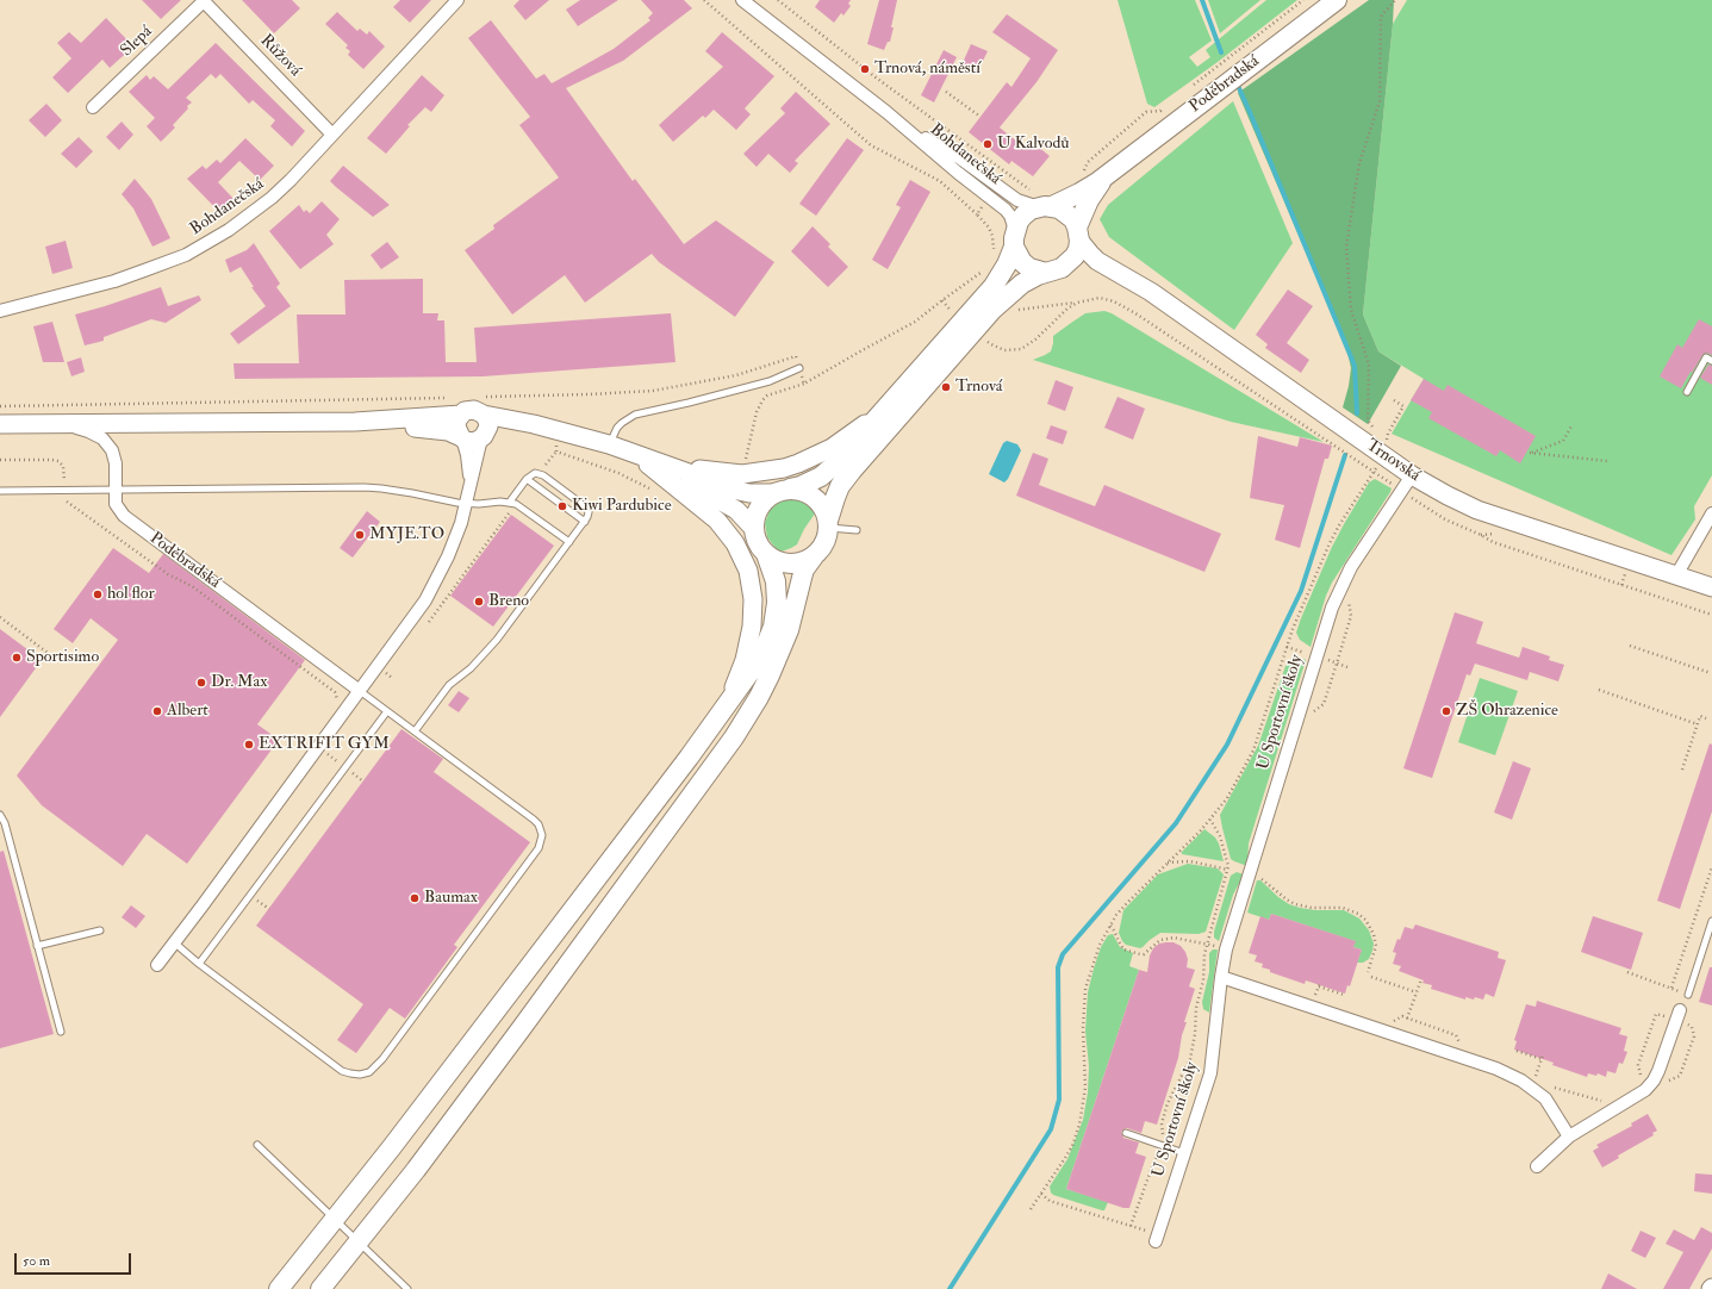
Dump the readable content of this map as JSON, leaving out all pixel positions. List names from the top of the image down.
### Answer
{
  "streets": {
    "main road": ["Poděbradská"],
    "street": [
      "Slepá",
      "Růžová",
      "Bohdanečská",
      "Trnovská",
      "U Sportovní školy"
    ]
  },
  "crossings": [
    ["Slepá", "Růžová"],
    ["Růžová", "Bohdanečská"],
    ["Poděbradská", "Bohdanečská"],
    ["Poděbradská", "Trnovská"],
    ["Bohdanečská", "Trnovská"],
    ["Trnovská", "U Sportovní školy"]
  ],
  "places": [
    "Trnová, náměstí",
    "U Kalvodů",
    "Trnová",
    "Kiwi Pardubice",
    "MYJE.TO",
    "hol flor",
    "Breno",
    "Sportisimo",
    "Dr. Max",
    "Albert",
    "ZŠ Ohrazenice",
    "EXTRIFIT GYM",
    "Baumax"
  ],
  "scale_bar": "50 m"
}
